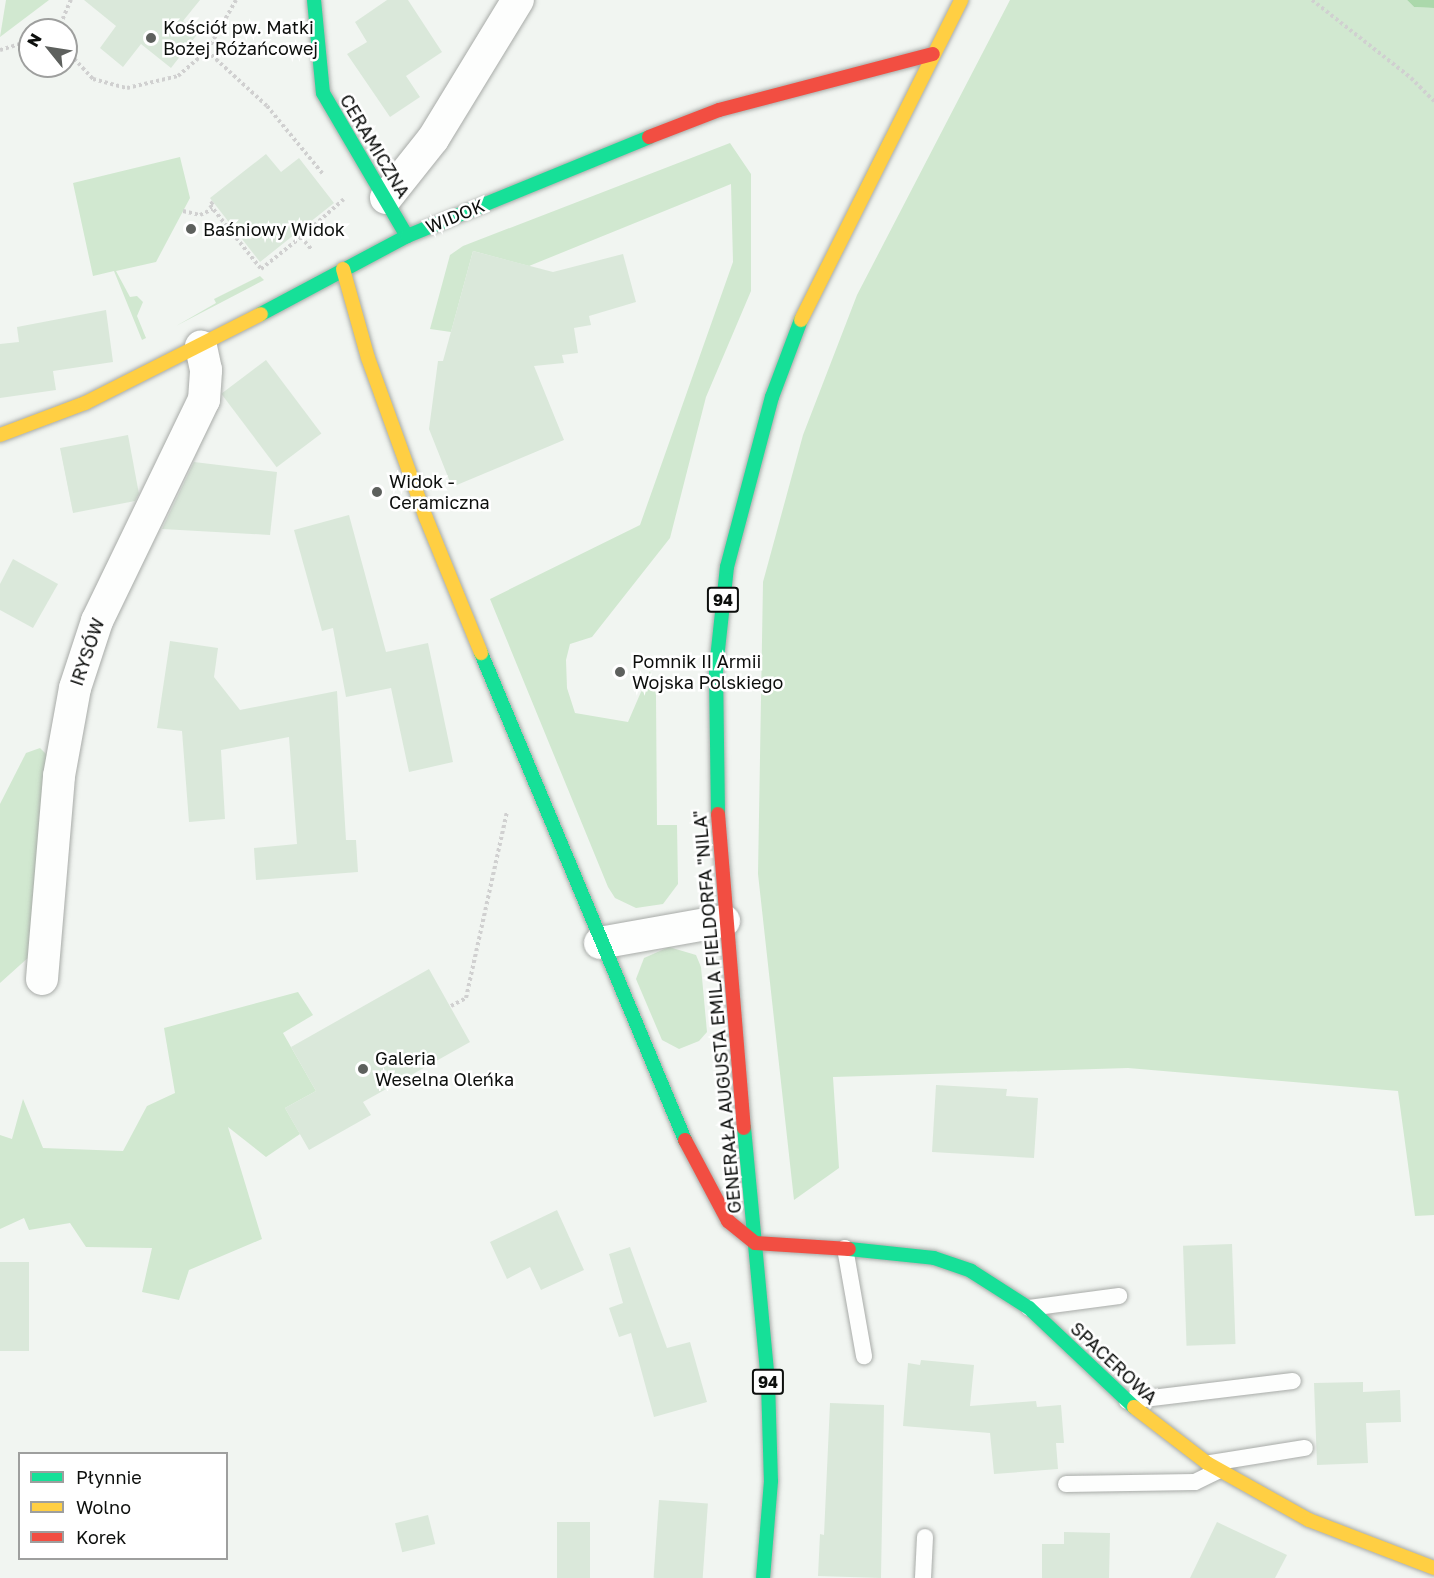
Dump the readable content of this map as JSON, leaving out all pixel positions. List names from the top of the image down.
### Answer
{
  "streets": {
    "main road": [
      "CERAMICZNA",
      "WIDOK",
      "94",
      "GENERAŁA AUGUSTA EMILA FIELDORFA \"NILA\"",
      "SPACEROWA"
    ],
    "street": ["IRYSÓW"]
  },
  "crossings": [
    ["CERAMICZNA", "WIDOK"],
    ["WIDOK", "IRYSÓW"],
    ["WIDOK", "GENERAŁA AUGUSTA EMILA FIELDORFA \"NILA\""],
    ["GENERAŁA AUGUSTA EMILA FIELDORFA \"NILA\"", "SPACEROWA"]
  ],
  "places": [
    "Kościół pw. Matki Bożej Różańcowej",
    "Baśniowy Widok",
    "Widok - Ceramiczna",
    "Pomnik II Armii Wojska Polskiego",
    "Galeria Weselna Oleńka"
  ],
  "legend": ["Płynnie", "Wolno", "Korek"],
  "north": "top left"
}
